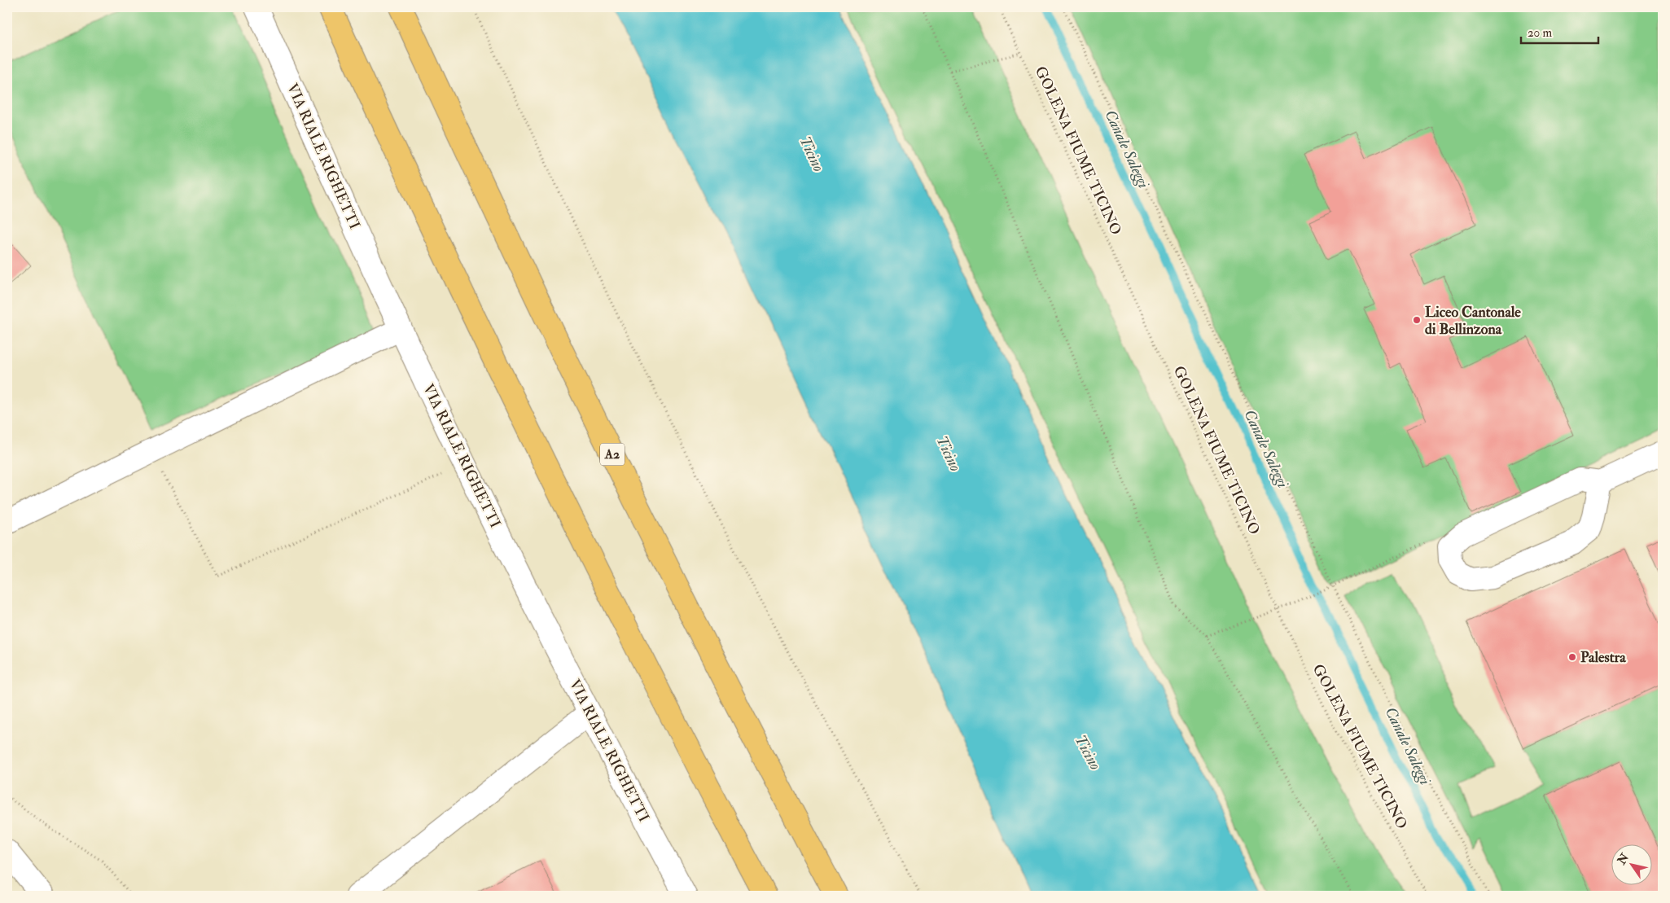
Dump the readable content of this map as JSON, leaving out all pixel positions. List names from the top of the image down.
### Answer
{
  "streets": {
    "highway": ["A2"],
    "street": ["VIA RIALE RIGHETTI"],
    "path": ["GOLENA FIUME TICINO"]
  },
  "water": ["Canale Saleggi", "Ticino"],
  "places": ["Liceo Cantonale di Bellinzona", "Palestra"],
  "scale_bar": "20 m",
  "north": "top left"
}
